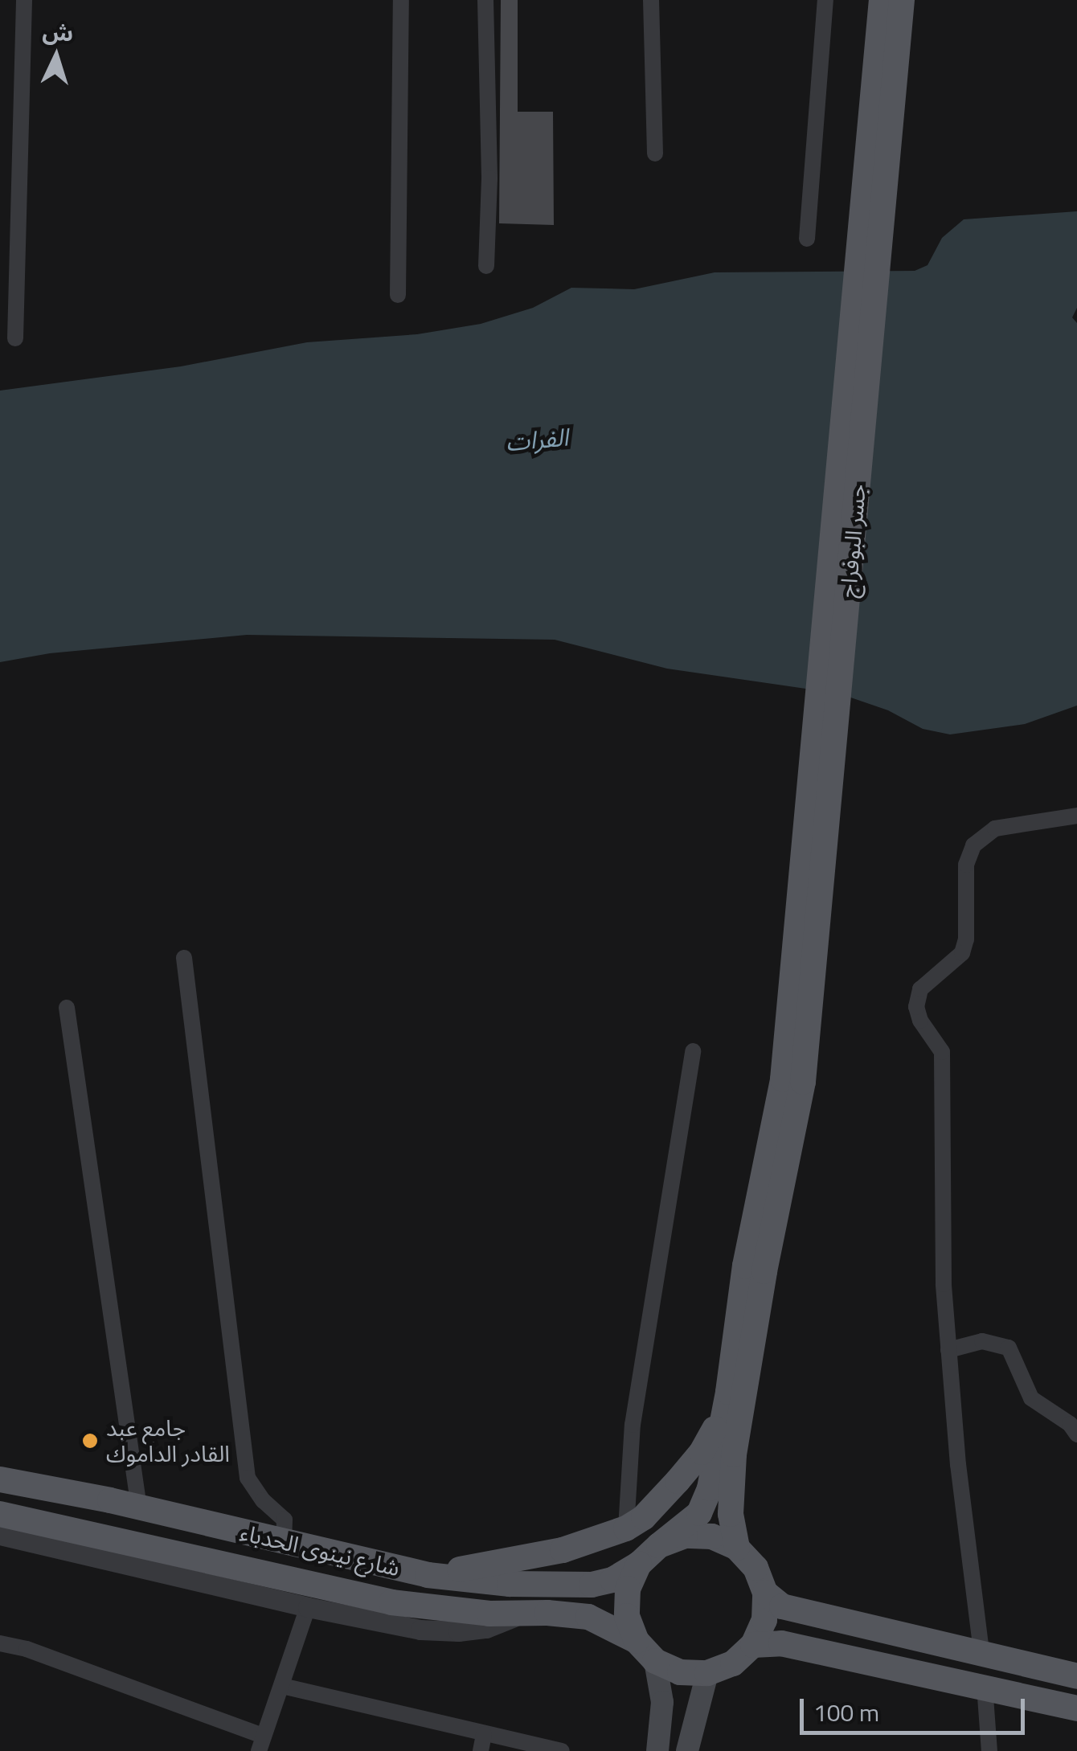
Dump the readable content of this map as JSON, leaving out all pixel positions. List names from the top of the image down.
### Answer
{
  "streets": {
    "main road": ["جسر البوفراج", "شارع نينوى الحدباء"]
  },
  "water": ["الفرات"],
  "places": ["جامع عبد القادر الداموك"],
  "scale_bar": "100 m",
  "north": "top"
}
